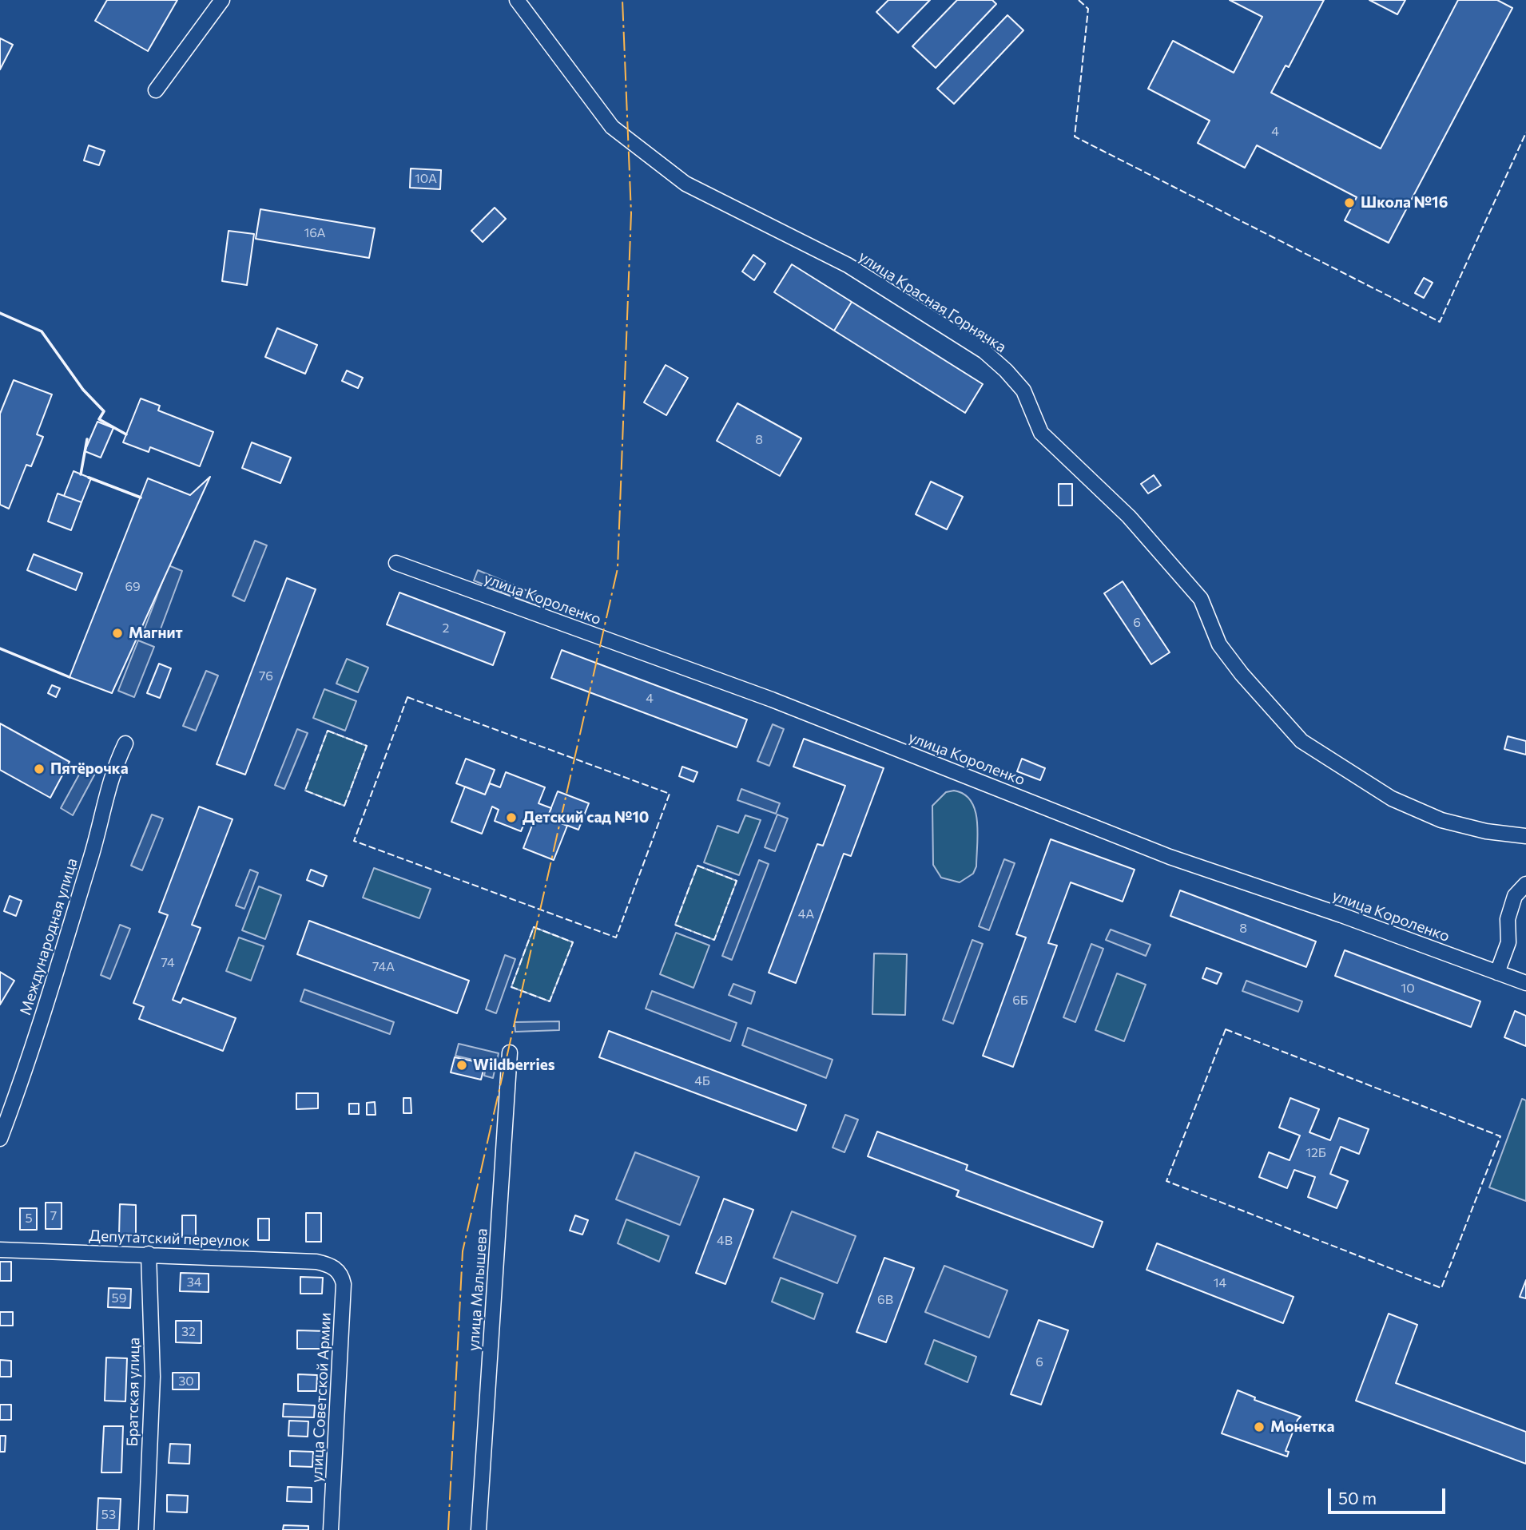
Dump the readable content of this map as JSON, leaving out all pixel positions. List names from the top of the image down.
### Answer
{
  "streets": {
    "street": [
      "улица Красная Горнячка",
      "улица Короленко",
      "Международная улица",
      "Депутатский переулок",
      "улица Малышева",
      "Братская улица",
      "улица Советской Армии"
    ]
  },
  "crossings": [
    ["Депутатский переулок", "Братская улица"],
    ["Депутатский переулок", "улица Советской Армии"]
  ],
  "places": [
    "Школа №16",
    "Магнит",
    "Пятёрочка",
    "Детский сад №10",
    "Wildberries",
    "Монетка"
  ],
  "house_numbers": [
    "4",
    "10А",
    "16А",
    "8",
    "69",
    "6",
    "2",
    "76",
    "4",
    "4А",
    "8",
    "74",
    "74А",
    "10",
    "6Б",
    "4Б",
    "12Б",
    "7",
    "5",
    "4В",
    "34",
    "14",
    "59",
    "6В",
    "32",
    "6",
    "30",
    "53"
  ],
  "scale_bar": "50 m"
}
